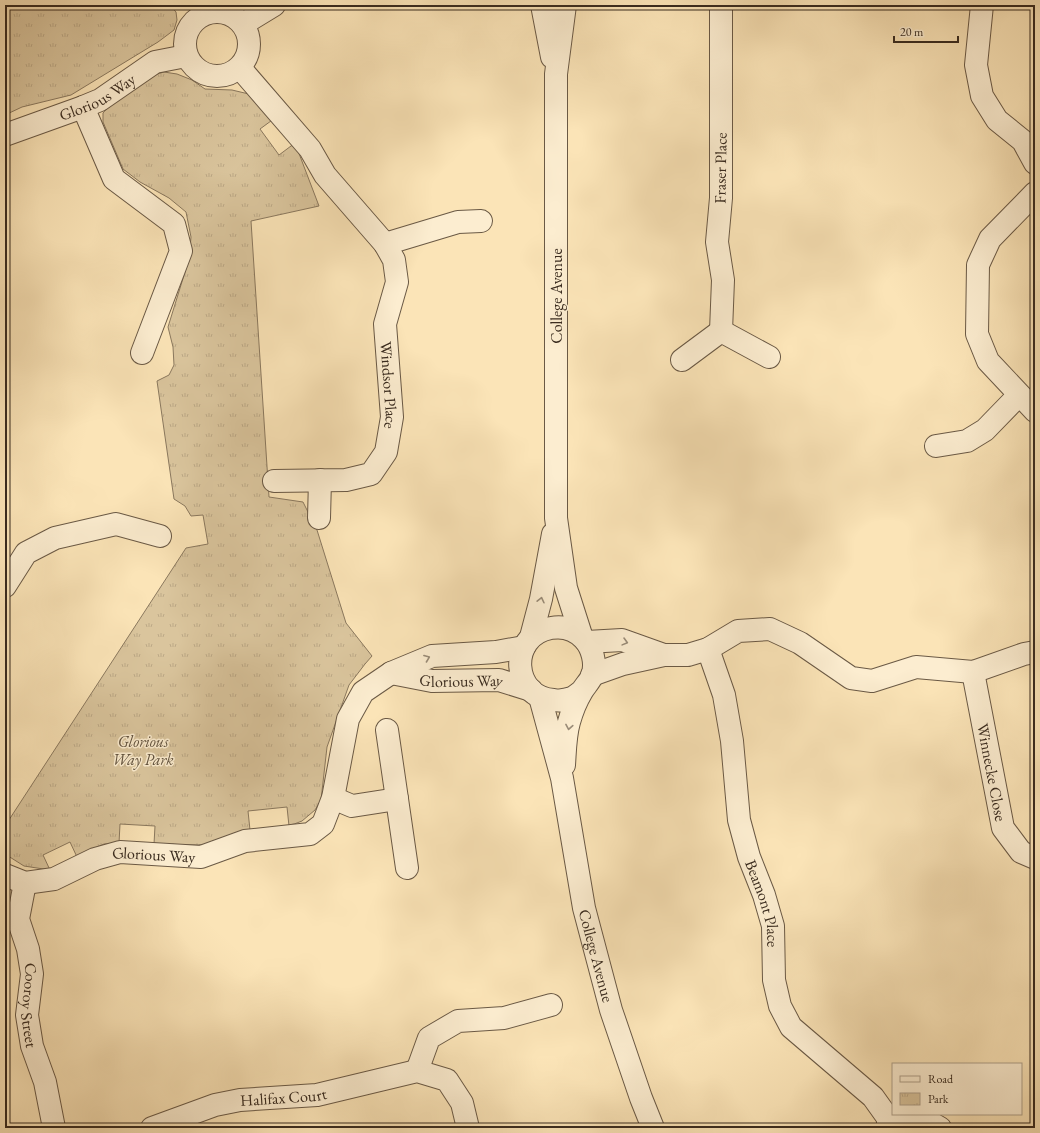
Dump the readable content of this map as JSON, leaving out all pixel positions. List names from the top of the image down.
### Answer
{
  "streets": {
    "street": [
      "Glorious Way",
      "Fraser Place",
      "College Avenue",
      "Windsor Place",
      "Winnecke Close",
      "Beamont Place",
      "Cooroy Street",
      "Halifax Court"
    ]
  },
  "crossings": [
    ["Glorious Way", "College Avenue"],
    ["Glorious Way", "Windsor Place"],
    ["Glorious Way", "Cooroy Street"]
  ],
  "parks": ["Glorious Way Park"],
  "legend": ["Road", "Park"],
  "scale_bar": "20 m"
}
